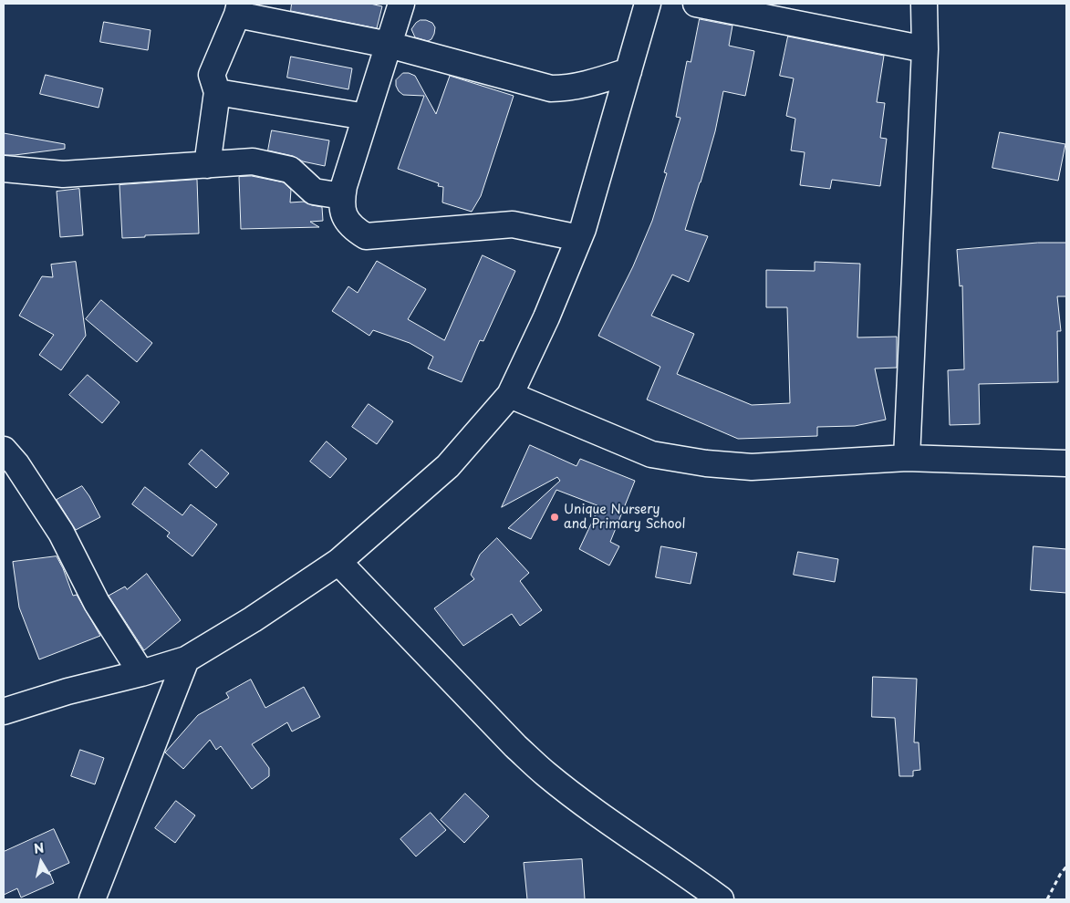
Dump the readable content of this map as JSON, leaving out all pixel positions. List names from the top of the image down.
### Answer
{
  "places": ["Unique Nursery and Primary School"],
  "north": "top"
}
